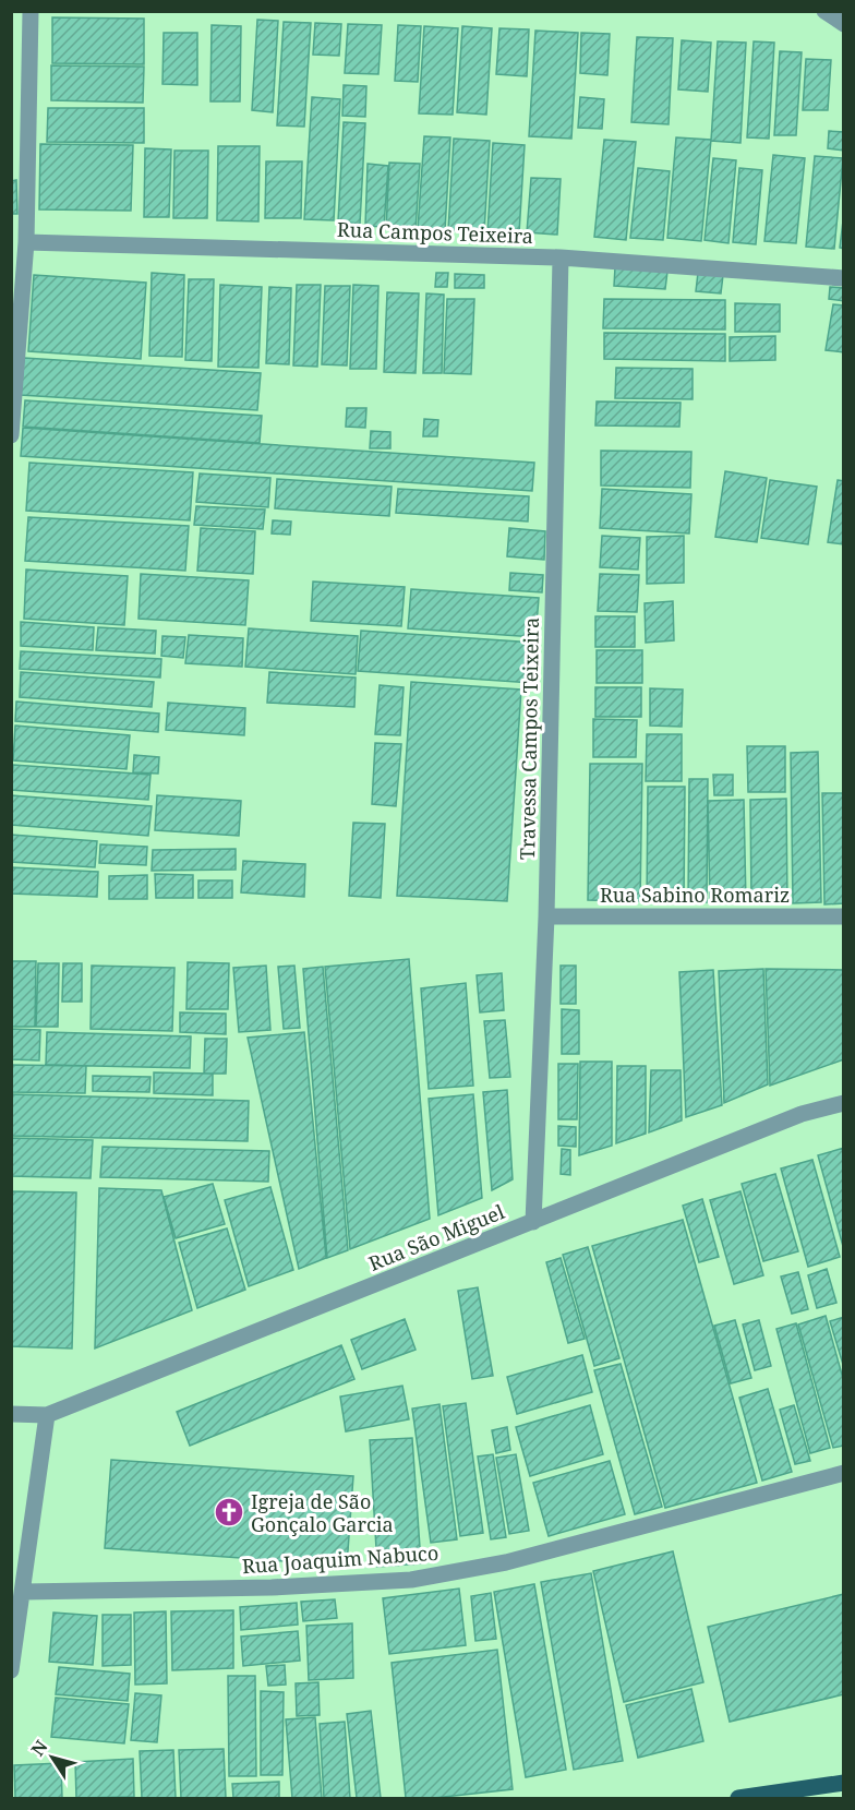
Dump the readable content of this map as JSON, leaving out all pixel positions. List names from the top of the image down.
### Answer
{
  "streets": {
    "street": [
      "Rua Campos Teixeira",
      "Travessa Campos Teixeira",
      "Rua Sabino Romariz",
      "Rua São Miguel",
      "Rua Joaquim Nabuco"
    ]
  },
  "crossings": [
    ["Rua Campos Teixeira", "Travessa Campos Teixeira"],
    ["Travessa Campos Teixeira", "Rua Sabino Romariz"],
    ["Travessa Campos Teixeira", "Rua São Miguel"]
  ],
  "places": {
    "church": ["Igreja de São Gonçalo Garcia"]
  },
  "north": "top left"
}
